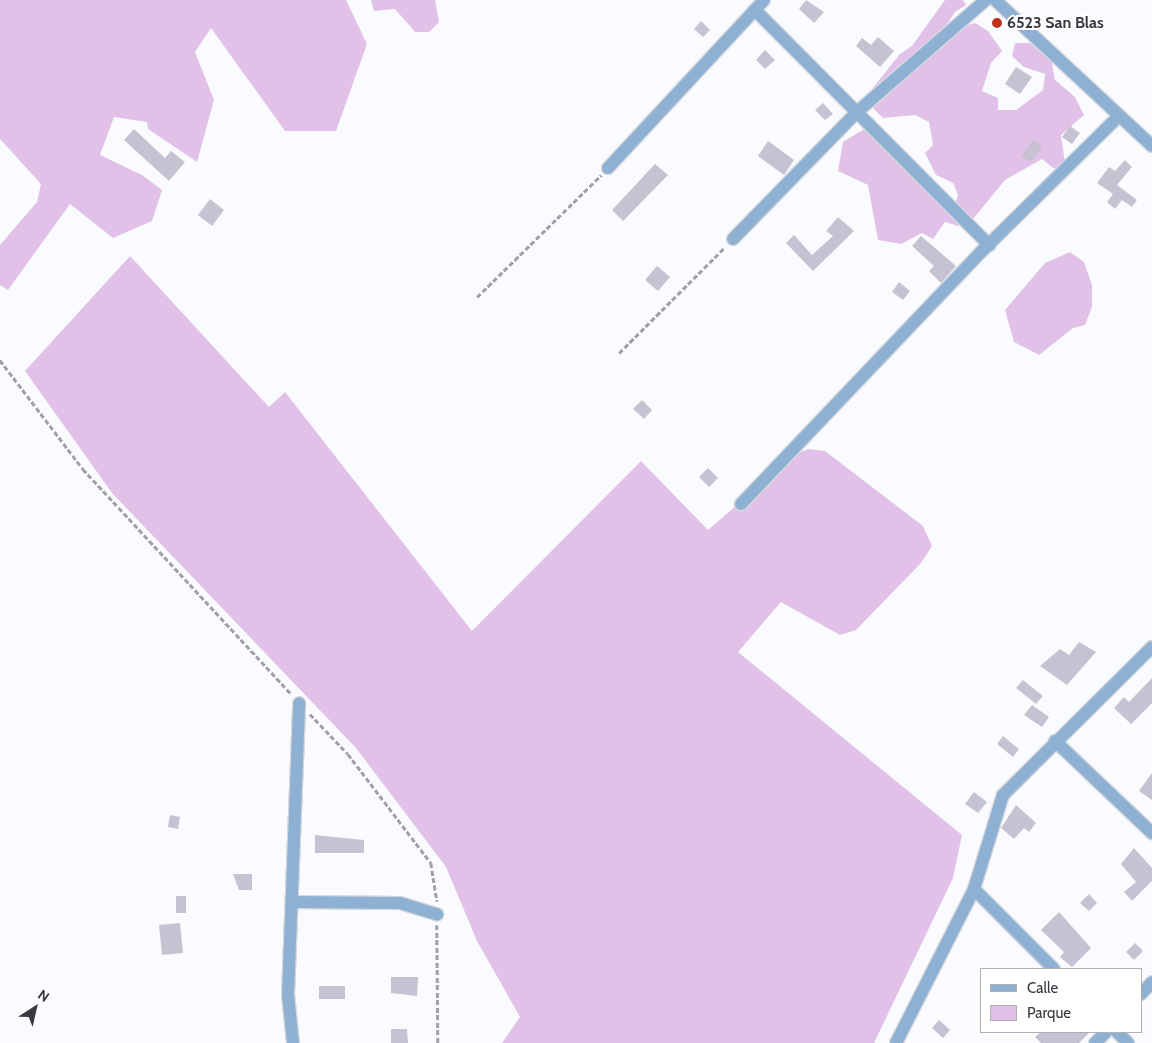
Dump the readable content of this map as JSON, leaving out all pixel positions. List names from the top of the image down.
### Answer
{
  "places": ["6523 San Blas"],
  "legend": ["Calle", "Parque"],
  "north": "top right"
}
